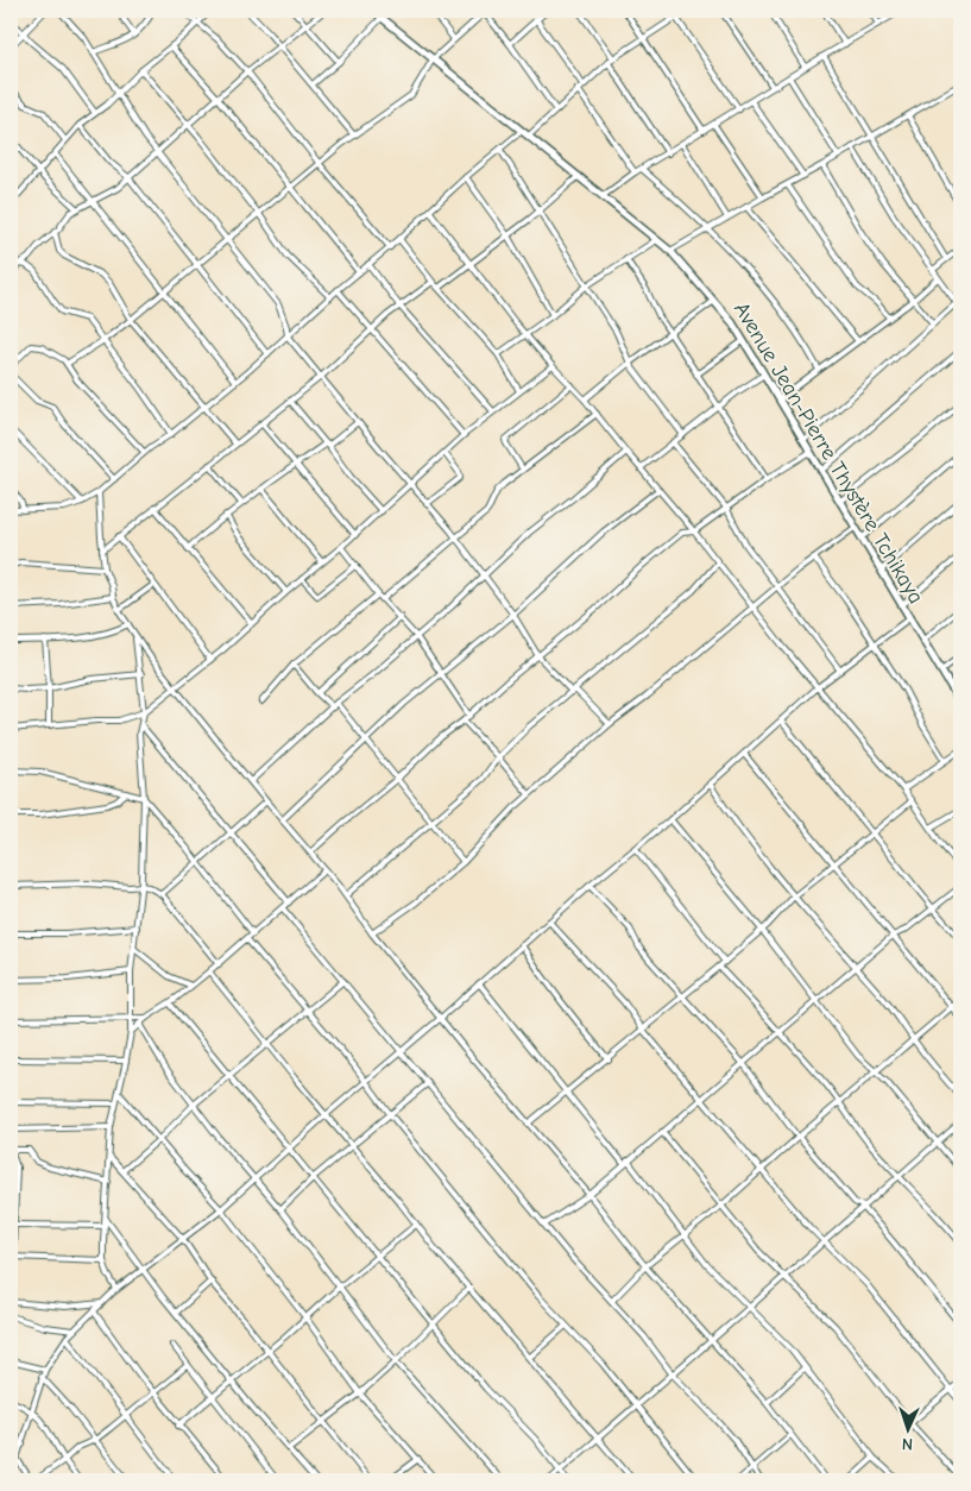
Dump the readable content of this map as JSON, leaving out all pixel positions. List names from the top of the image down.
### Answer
{
  "streets": {
    "street": ["Avenue Jean-Pierre Thystère Tchikaya"]
  },
  "north": "bottom"
}
